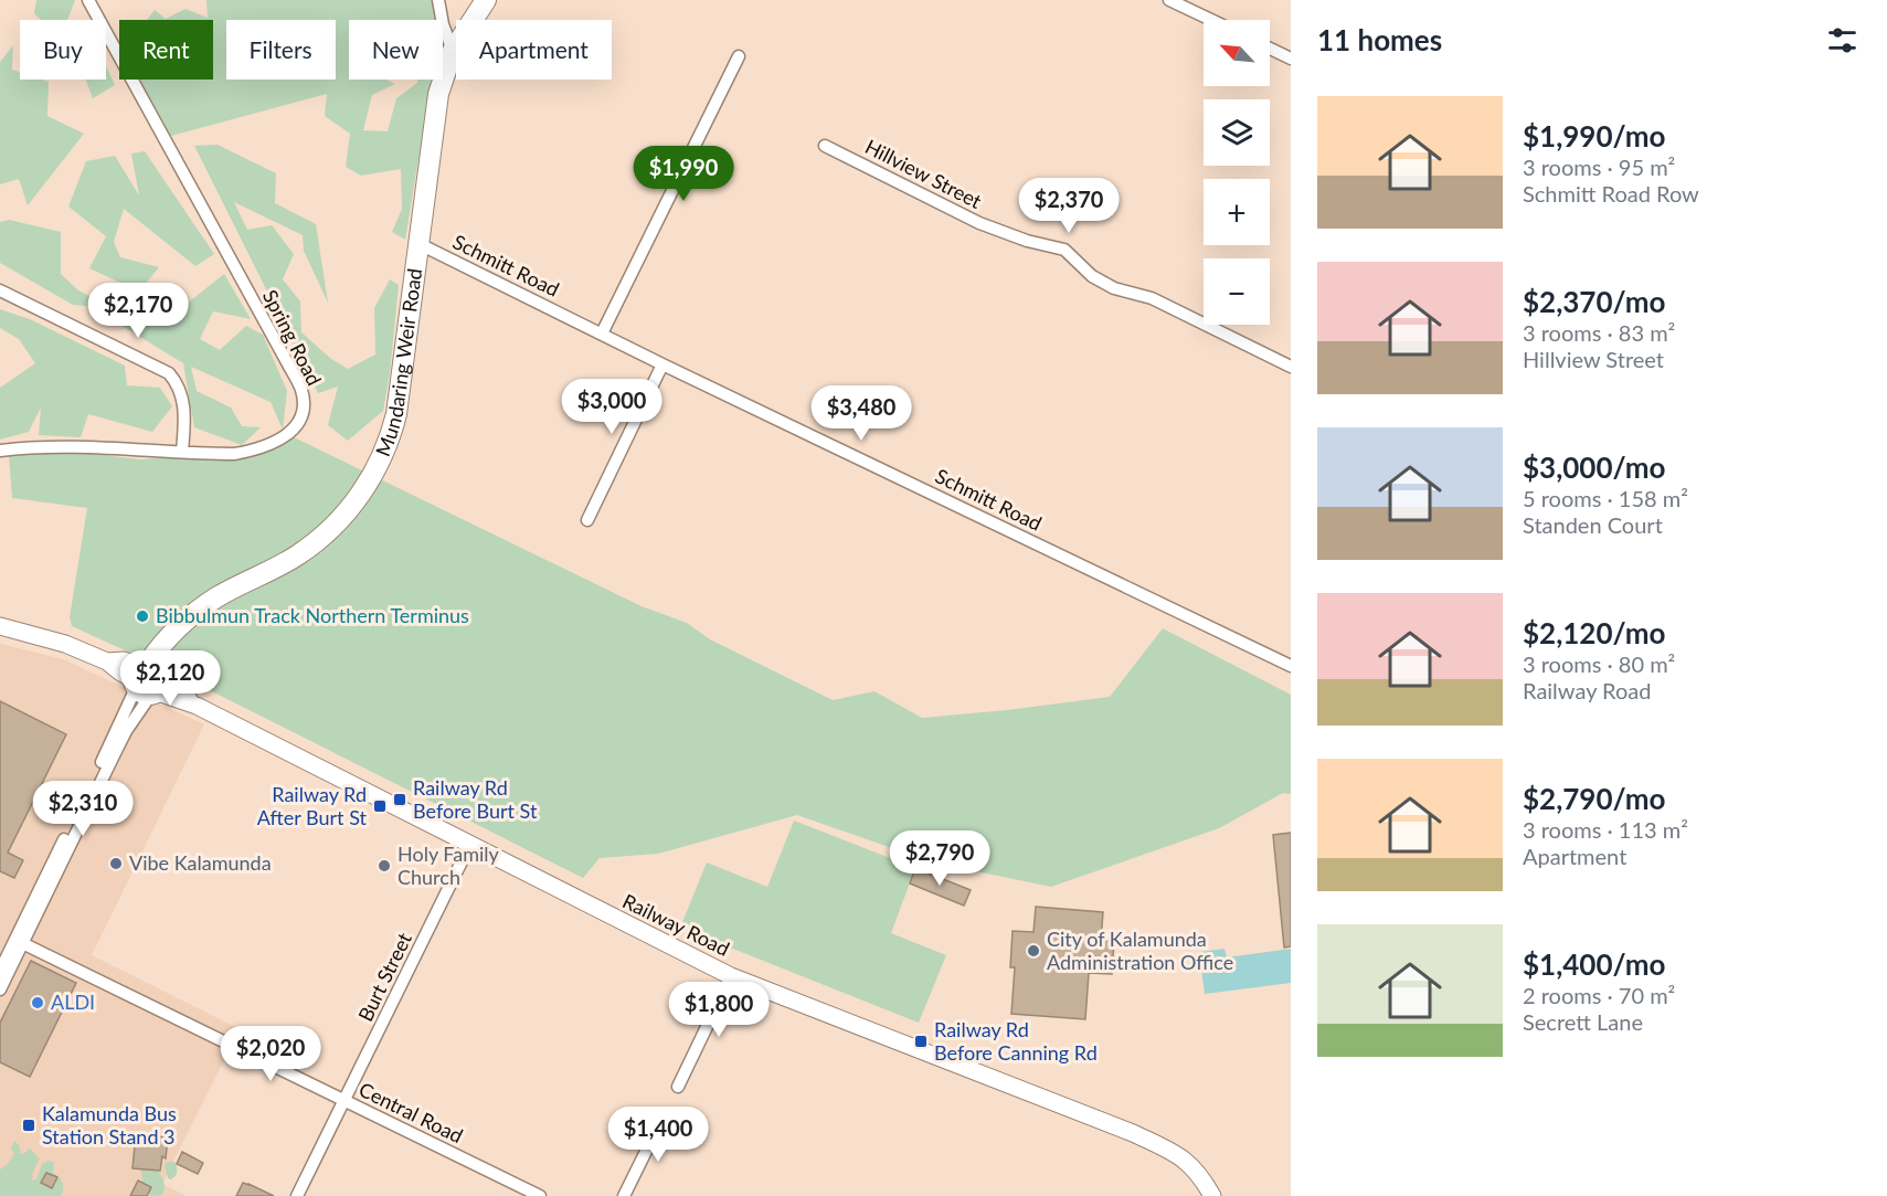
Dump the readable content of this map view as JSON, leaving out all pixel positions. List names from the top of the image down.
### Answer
{
  "streets": {
    "main road": ["Mundaring Weir Road"],
    "street": [
      "Hillview Street",
      "Schmitt Road",
      "Spring Road",
      "Railway Road",
      "Burt Street",
      "Central Road"
    ]
  },
  "crossings": [
    ["Schmitt Road", "Mundaring Weir Road"],
    ["Mundaring Weir Road", "Railway Road"],
    ["Railway Road", "Burt Street"],
    ["Burt Street", "Central Road"]
  ],
  "places": {
    "other": [
      "Bibbulmun Track Northern Terminus",
      "Vibe Kalamunda",
      "Holy Family Church",
      "City of Kalamunda Administration Office",
      "ALDI"
    ],
    "transit": [
      "Railway Rd Before Burt St",
      "Railway Rd After Burt St",
      "Railway Rd Before Canning Rd",
      "Kalamunda Bus Station Stand 3"
    ]
  },
  "north": "top left",
  "page": {
    "heading": "11 homes",
    "map_buttons": ["+", "−"],
    "chip": [
      "Buy",
      "Rent",
      "Filters",
      "New",
      "Apartment"
    ],
    "list": [
      {
        "name": "$1,990/mo",
        "note": "3 rooms · 95 m² · Schmitt Road Row"
      },
      {
        "name": "$2,370/mo",
        "note": "3 rooms · 83 m² · Hillview Street"
      },
      {
        "name": "$3,000/mo",
        "note": "5 rooms · 158 m² · Standen Court"
      },
      {
        "name": "$2,120/mo",
        "note": "3 rooms · 80 m² · Railway Road"
      },
      {
        "name": "$2,790/mo",
        "note": "3 rooms · 113 m² · Apartment"
      },
      {
        "name": "$1,400/mo",
        "note": "2 rooms · 70 m² · Secrett Lane"
      }
    ],
    "price": [
      "$1,990",
      "$2,370",
      "$2,170",
      "$3,000",
      "$3,480",
      "$2,120",
      "$2,310",
      "$2,790",
      "$1,800",
      "$2,020",
      "$1,400"
    ]
  }
}
